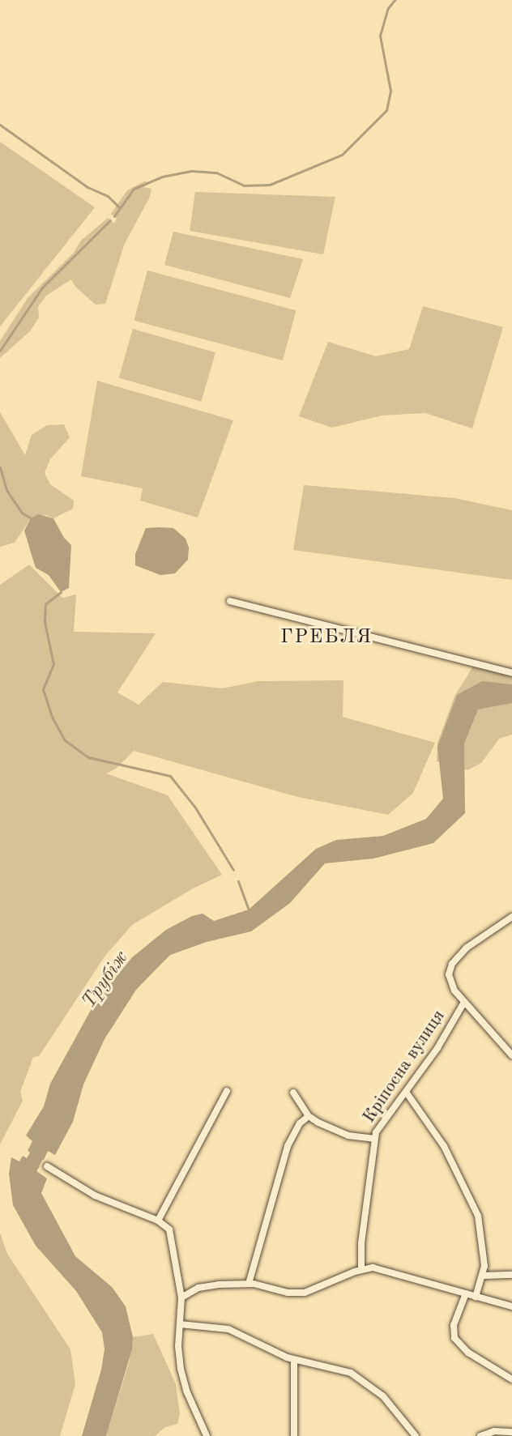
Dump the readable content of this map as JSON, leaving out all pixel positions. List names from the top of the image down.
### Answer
{
  "streets": {
    "street": ["Кріпосна вулиця"]
  },
  "districts": ["ГРЕБЛЯ"],
  "water": ["Трубіж"]
}
